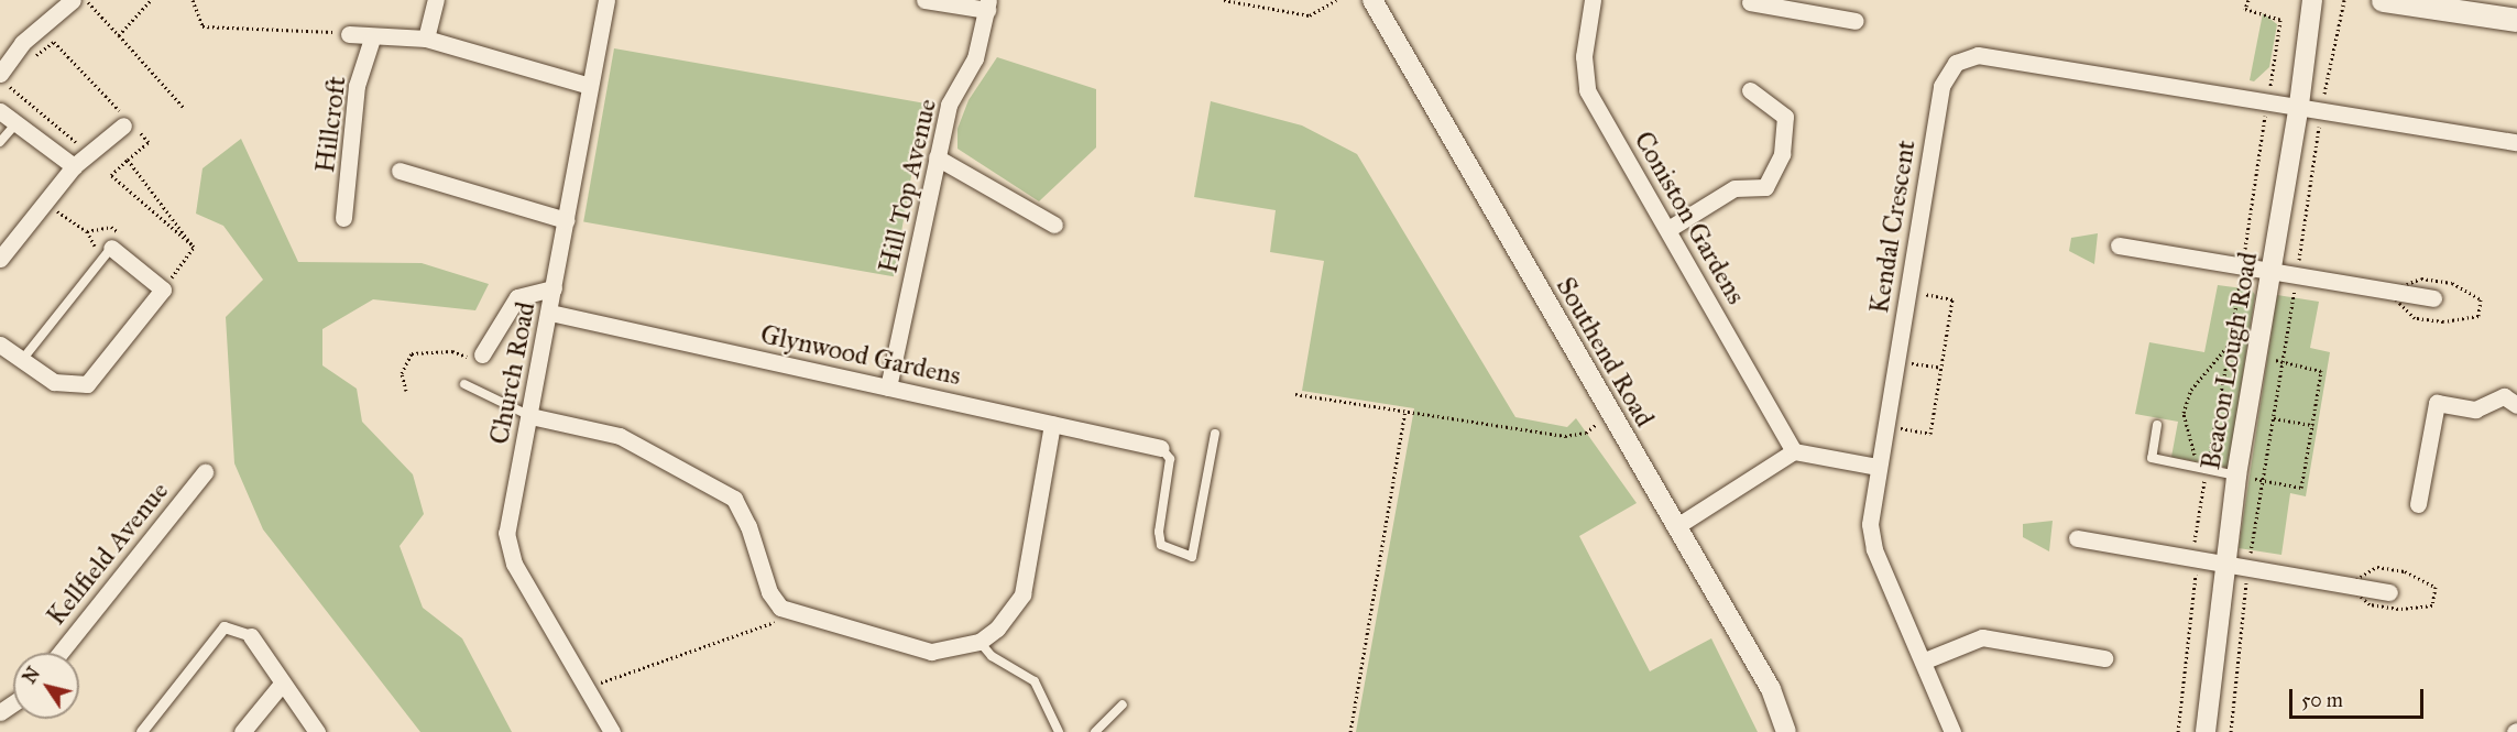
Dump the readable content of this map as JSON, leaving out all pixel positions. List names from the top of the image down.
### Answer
{
  "streets": {
    "street": [
      "Hillcroft",
      "Hill Top Avenue",
      "Coniston Gardens",
      "Kendal Crescent",
      "Southend Road",
      "Glynwood Gardens",
      "Beacon Lough Road",
      "Church Road",
      "Kellfield Avenue"
    ]
  },
  "crossings": [
    ["Hill Top Avenue", "Glynwood Gardens"],
    ["Kendal Crescent", "Beacon Lough Road"],
    ["Glynwood Gardens", "Church Road"]
  ],
  "scale_bar": "50 m",
  "north": "top left"
}
